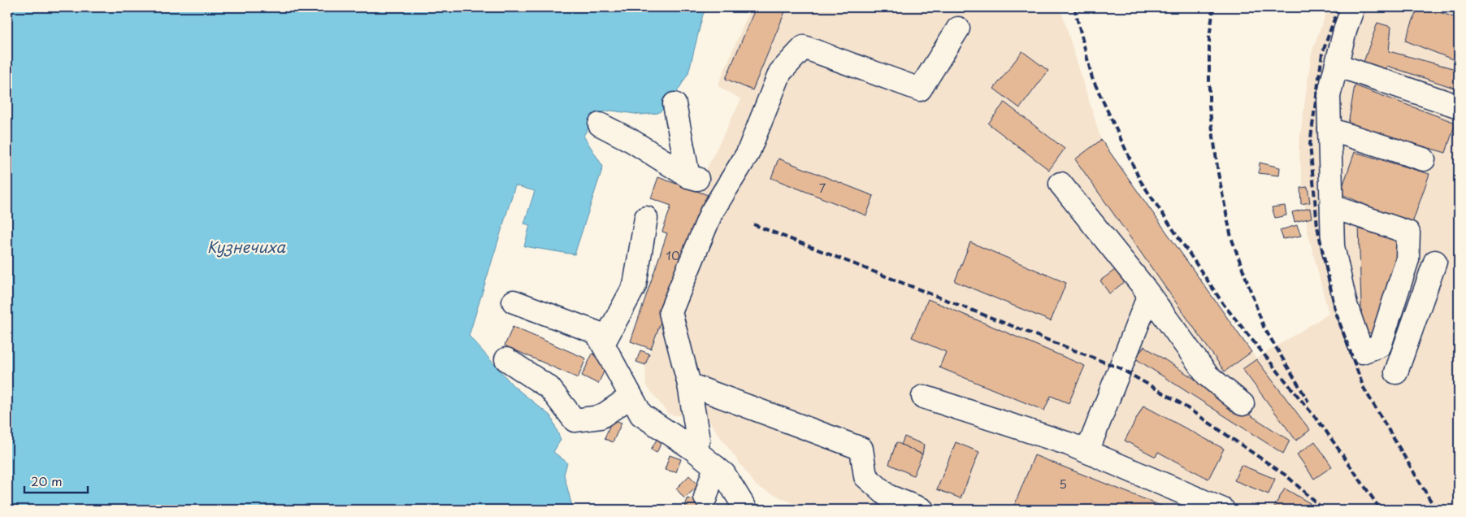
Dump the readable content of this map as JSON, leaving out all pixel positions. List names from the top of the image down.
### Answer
{
  "water": ["Кузнечиха"],
  "house_numbers": ["7", "10", "5"],
  "scale_bar": "20 m"
}
